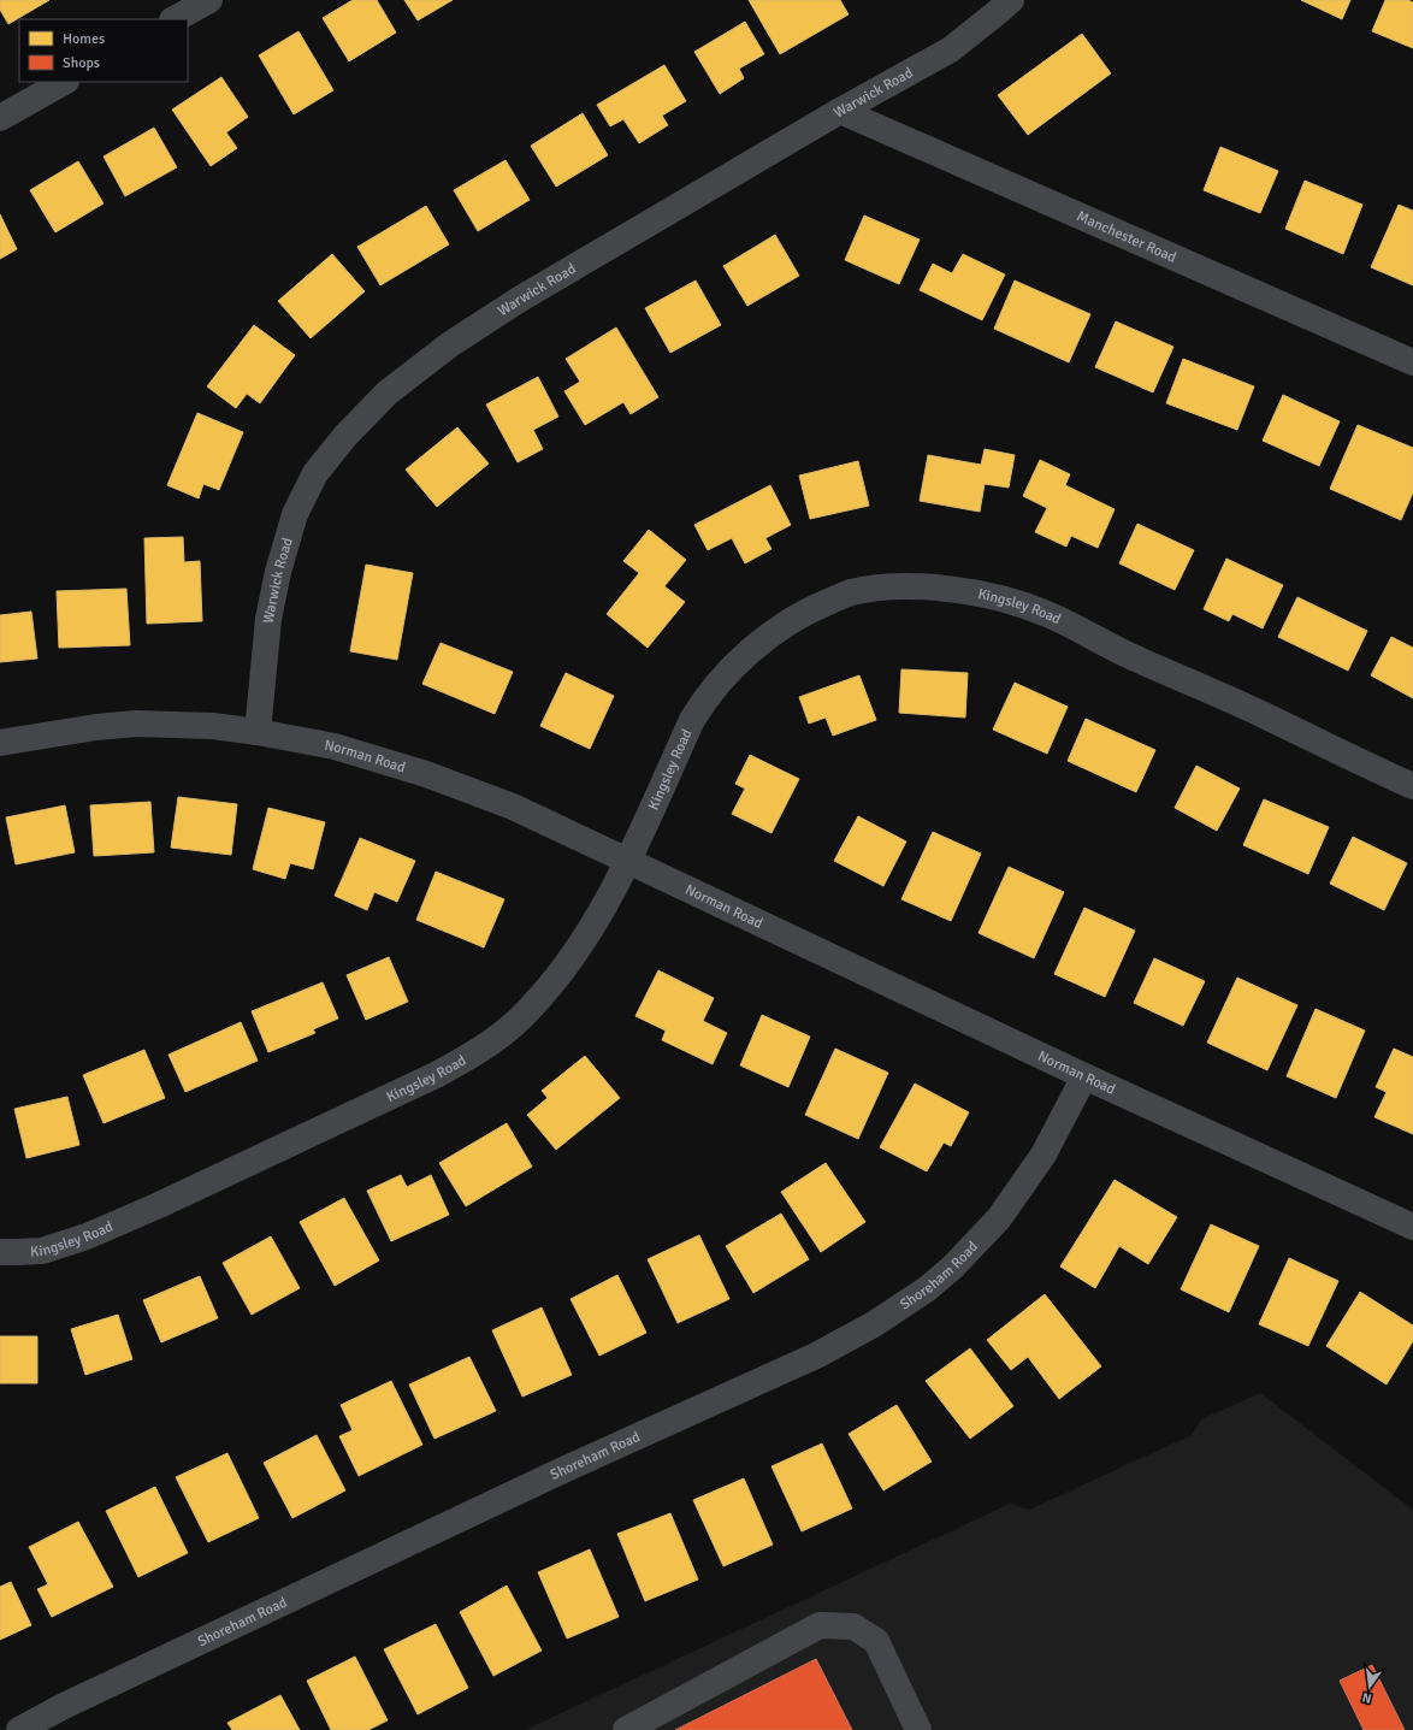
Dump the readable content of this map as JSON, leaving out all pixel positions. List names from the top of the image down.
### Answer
{
  "streets": {
    "street": [
      "Warwick Road",
      "Manchester Road",
      "Kingsley Road",
      "Norman Road",
      "Shoreham Road"
    ]
  },
  "crossings": [
    ["Warwick Road", "Manchester Road"],
    ["Warwick Road", "Norman Road"],
    ["Kingsley Road", "Norman Road"],
    ["Norman Road", "Shoreham Road"]
  ],
  "legend": ["Homes", "Shops"],
  "north": "bottom"
}
